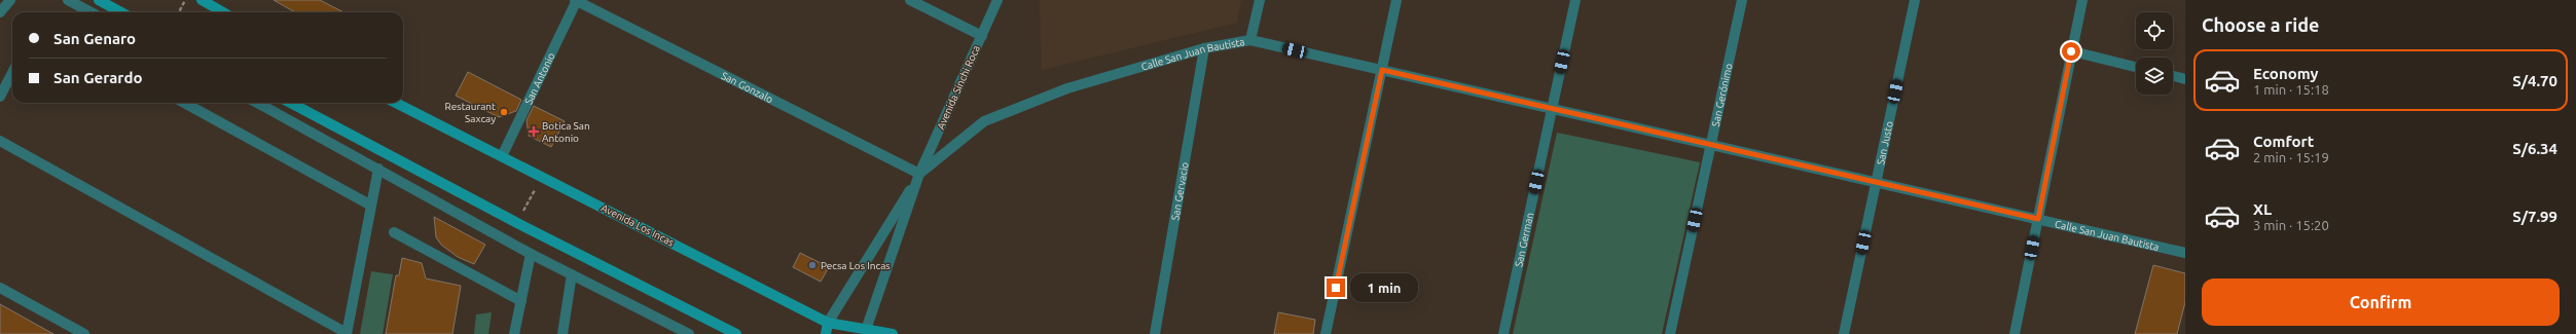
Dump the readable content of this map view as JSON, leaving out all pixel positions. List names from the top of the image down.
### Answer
{
  "streets": {
    "main road": ["Avenida Sinchi Roca", "Avenida Los Incas"],
    "street": [
      "Calle San Juan Bautista",
      "San Antonio",
      "San Gonzalo",
      "San Gerónimo",
      "San Justo",
      "San Gervacio",
      "San German"
    ]
  },
  "crossings": [
    ["Calle San Juan Bautista", "San Gonzalo"],
    ["Calle San Juan Bautista", "Avenida Sinchi Roca"],
    ["Calle San Juan Bautista", "San Gerónimo"],
    ["Calle San Juan Bautista", "San Justo"],
    ["Calle San Juan Bautista", "San Gervacio"],
    ["Calle San Juan Bautista", "San German"],
    ["San Antonio", "San Gonzalo"],
    ["San Antonio", "Avenida Los Incas"],
    ["San Gonzalo", "Avenida Sinchi Roca"],
    ["Avenida Sinchi Roca", "Avenida Los Incas"]
  ],
  "places": {
    "other": ["Restaurant Saxcay", "Pecsa Los Incas"],
    "health": ["Botica San Antonio"]
  },
  "page": {
    "heading": "Choose a ride",
    "banner": ["San Genaro", "San Gerardo"],
    "list": [
      {
        "name": "Economy",
        "note": "1 min · 15:18",
        "value": "S/4.70"
      },
      {
        "name": "Comfort",
        "note": "2 min · 15:19",
        "value": "S/6.34"
      },
      {
        "name": "XL",
        "note": "3 min · 15:20",
        "value": "S/7.99"
      }
    ],
    "buttons": "Confirm",
    "bubble": "1 min"
  }
}
